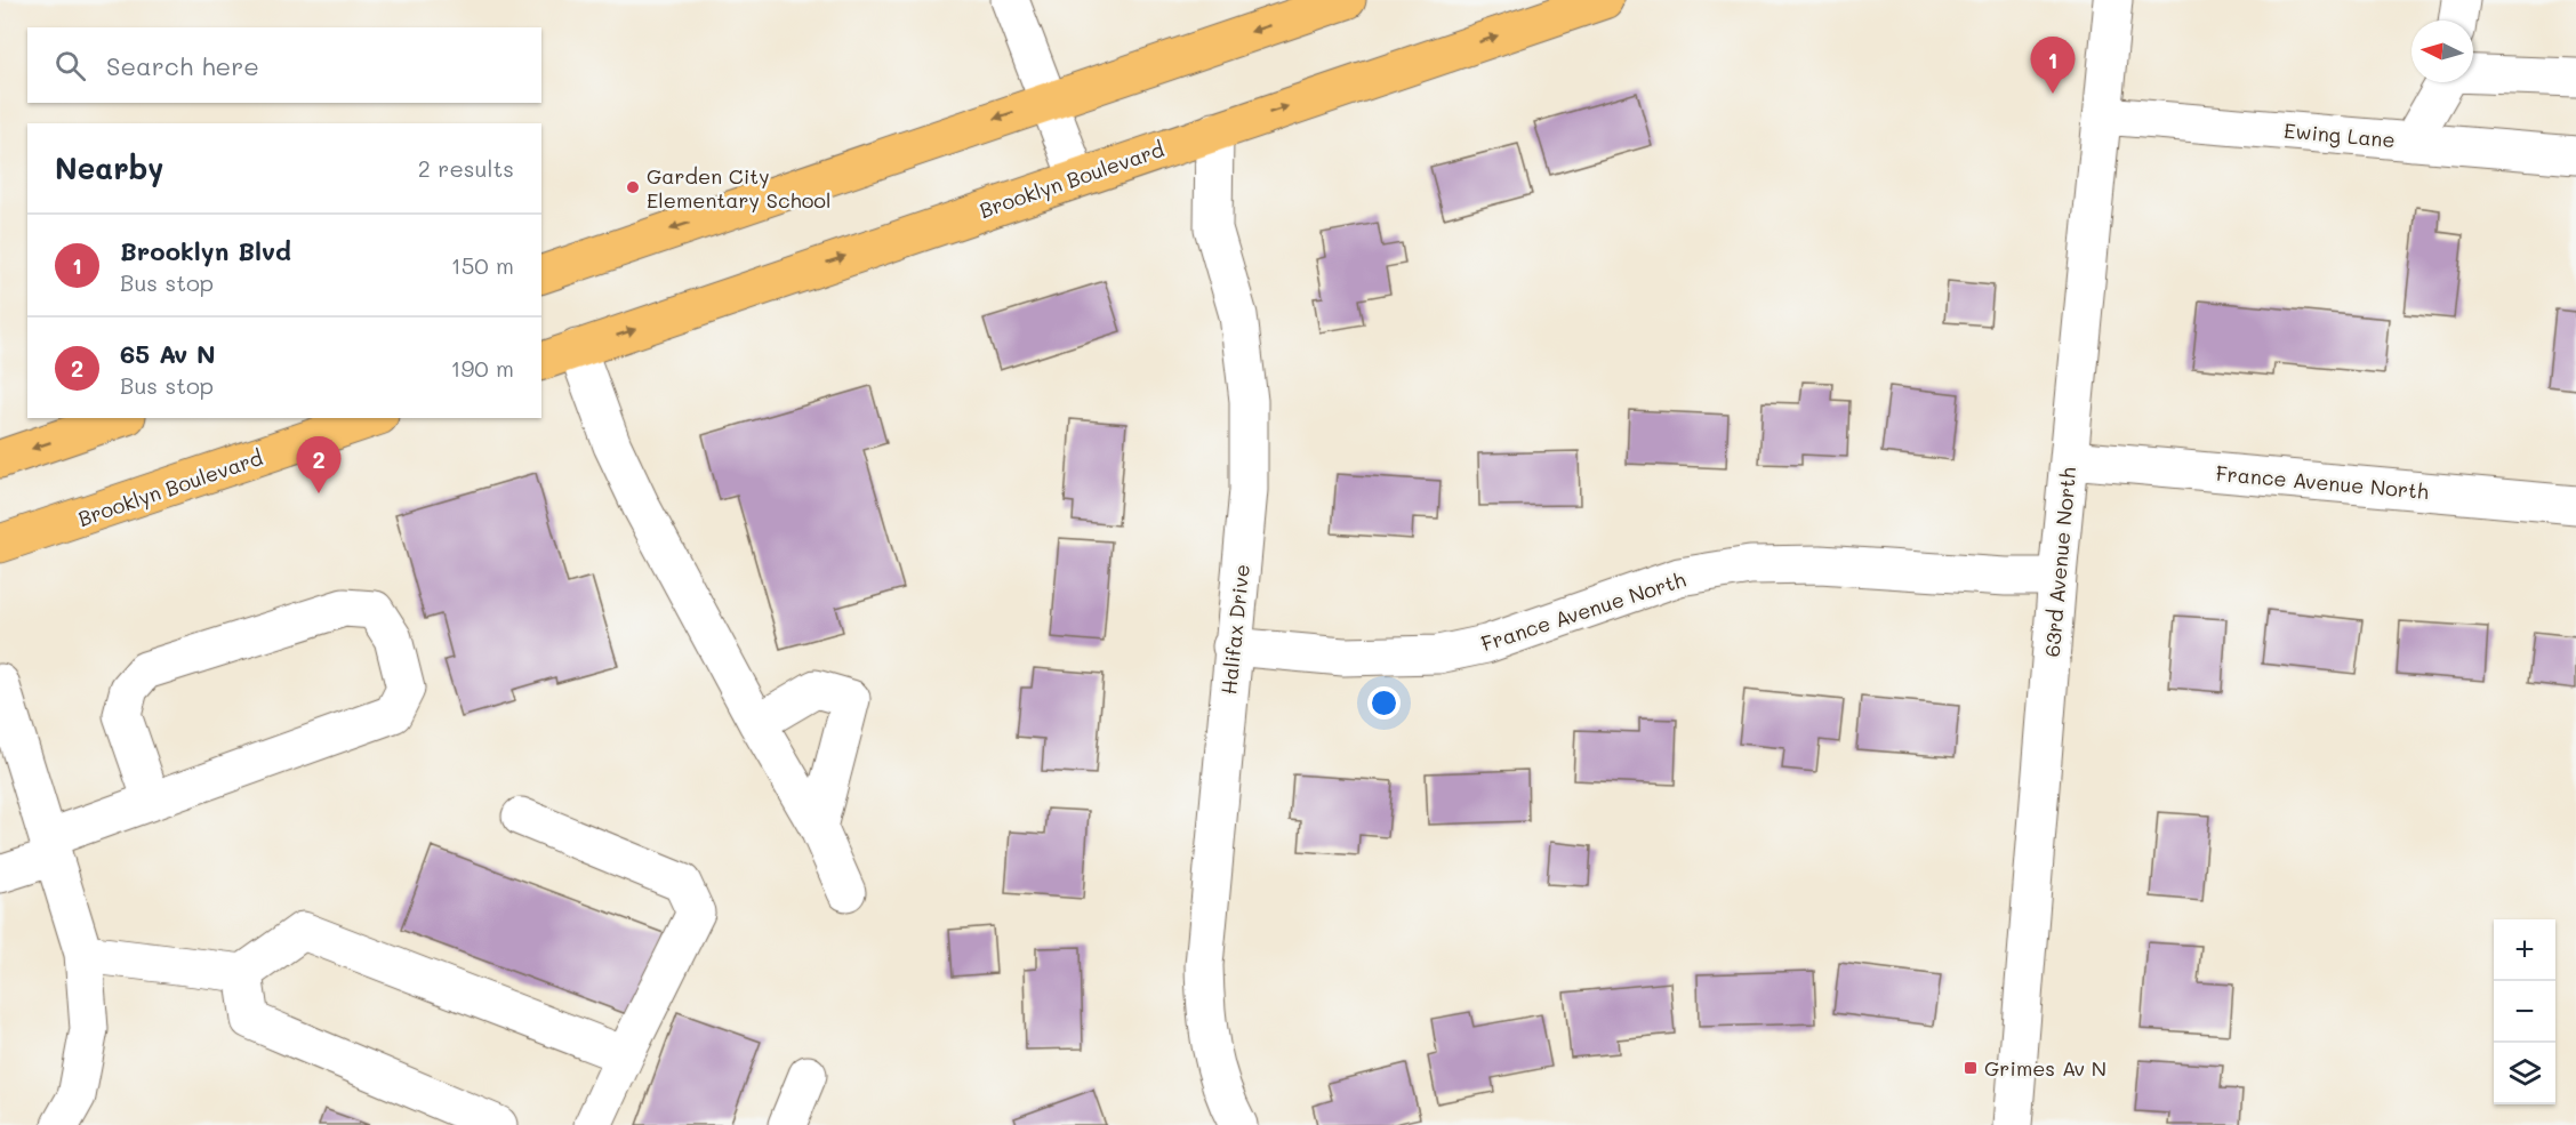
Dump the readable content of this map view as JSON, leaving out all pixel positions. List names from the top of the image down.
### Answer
{
  "streets": {
    "main road": ["Brooklyn Boulevard"],
    "street": [
      "Ewing Lane",
      "France Avenue North",
      "63rd Avenue North",
      "Halifax Drive"
    ]
  },
  "crossings": [
    ["Ewing Lane", "63rd Avenue North"],
    ["Brooklyn Boulevard", "Halifax Drive"],
    ["France Avenue North", "63rd Avenue North"],
    ["France Avenue North", "Halifax Drive"]
  ],
  "places": {
    "other": ["Garden City Elementary School"],
    "transit": ["Grimes Av N"]
  },
  "north": "left",
  "page": {
    "search": "Search here",
    "pins": ["1", "2"],
    "heading": ["Nearby", "2 results"],
    "list": [
      {
        "mark": "1",
        "name": "Brooklyn Blvd",
        "note": "Bus stop",
        "value": "150 m"
      },
      {
        "mark": "2",
        "name": "65 Av N",
        "note": "Bus stop",
        "value": "190 m"
      }
    ],
    "map_buttons": ["+", "−"]
  }
}
